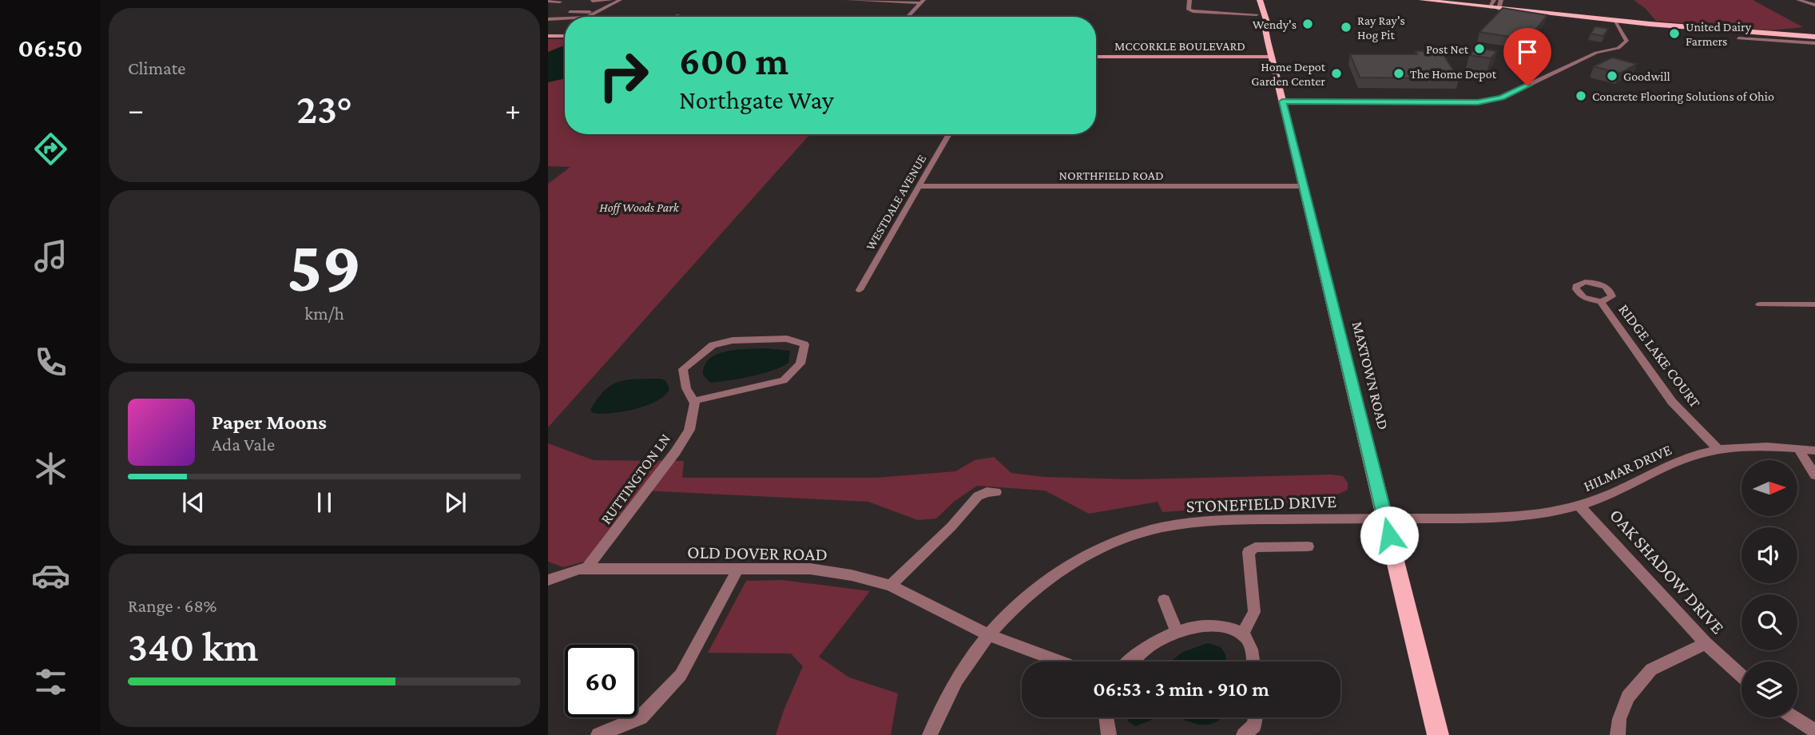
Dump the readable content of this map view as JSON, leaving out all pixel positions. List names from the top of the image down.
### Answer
{
  "streets": {
    "main road": ["MAXTOWN ROAD"],
    "street": [
      "MCCORKLE BOULEVARD",
      "NORTHFIELD ROAD",
      "WESTDALE AVENUE",
      "RIDGE LAKE COURT",
      "HILMAR DRIVE",
      "RUTTINGTON LN",
      "STONEFIELD DRIVE",
      "OLD DOVER ROAD",
      "OAK SHADOW DRIVE"
    ]
  },
  "crossings": [
    ["MCCORKLE BOULEVARD", "MAXTOWN ROAD"],
    ["NORTHFIELD ROAD", "WESTDALE AVENUE"],
    ["NORTHFIELD ROAD", "MAXTOWN ROAD"],
    ["RIDGE LAKE COURT", "HILMAR DRIVE"],
    ["MAXTOWN ROAD", "HILMAR DRIVE"],
    ["MAXTOWN ROAD", "STONEFIELD DRIVE"],
    ["HILMAR DRIVE", "STONEFIELD DRIVE"],
    ["HILMAR DRIVE", "OAK SHADOW DRIVE"],
    ["RUTTINGTON LN", "OLD DOVER ROAD"],
    ["STONEFIELD DRIVE", "OLD DOVER ROAD"]
  ],
  "parks": ["Hoff Woods Park"],
  "places": [
    "Wendy's",
    "Ray Ray's Hog Pit",
    "United Dairy Farmers",
    "Post Net",
    "Home Depot Garden Center",
    "The Home Depot",
    "Goodwill",
    "Concrete Flooring Solutions of Ohio"
  ],
  "north": "right",
  "page": {
    "tabs": "06:50",
    "tile": [
      "Climate",
      ["59", "km/h"],
      ["Range · 68%", "340 km"]
    ],
    "turn": ["600 m", "Northgate Way"],
    "heat": ["−", "23°", "+"],
    "song": ["Paper Moons", "Ada Vale"],
    "limit": "60",
    "trip": "06:53 · 3 min · 910 m"
  }
}
